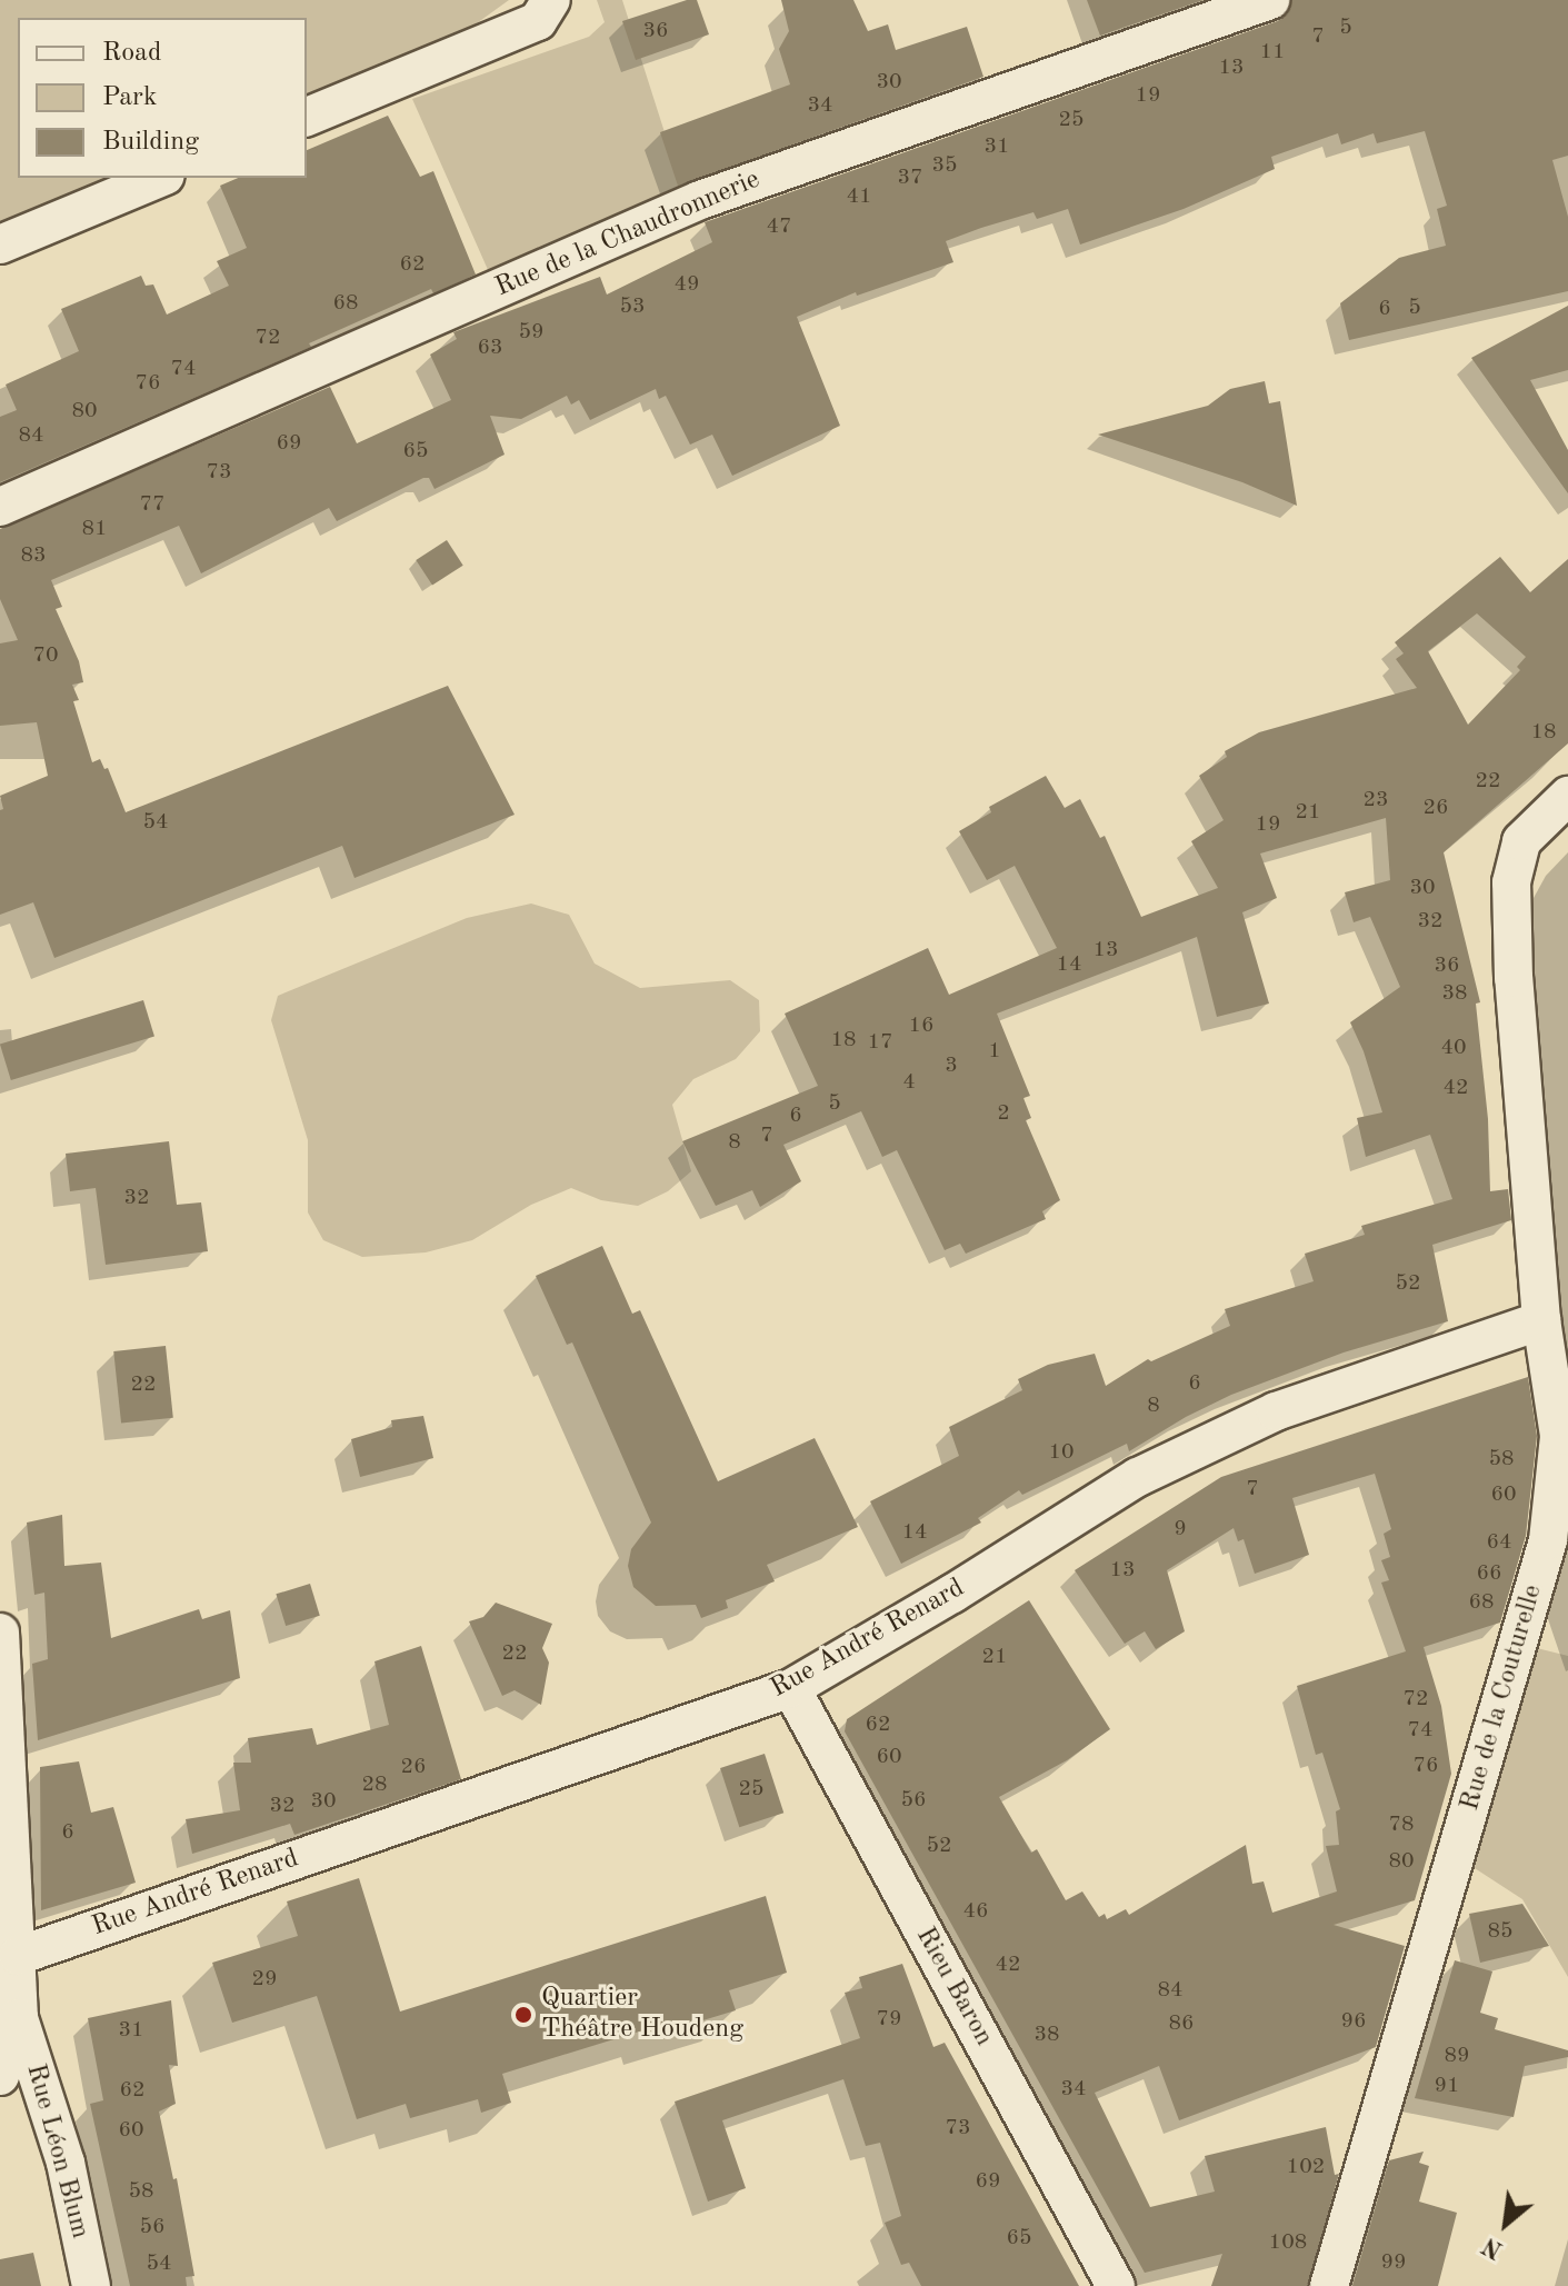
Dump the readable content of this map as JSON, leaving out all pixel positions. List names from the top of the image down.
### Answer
{
  "streets": {
    "street": [
      "Rue de la Chaudronnerie",
      "Rue André Renard",
      "Rue de la Couturelle",
      "Rieu Baron",
      "Rue Léon Blum"
    ]
  },
  "crossings": [
    ["Rue André Renard", "Rue de la Couturelle"],
    ["Rue André Renard", "Rieu Baron"]
  ],
  "places": ["Quartier Théâtre Houdeng"],
  "house_numbers": [
    "5",
    "36",
    "7",
    "11",
    "13",
    "30",
    "19",
    "34",
    "25",
    "31",
    "35",
    "37",
    "41",
    "47",
    "62",
    "49",
    "68",
    "53",
    "5",
    "6",
    "59",
    "72",
    "63",
    "74",
    "76",
    "80",
    "84",
    "69",
    "65",
    "73",
    "77",
    "81",
    "83",
    "70",
    "18",
    "22",
    "23",
    "26",
    "21",
    "54",
    "19",
    "30",
    "32",
    "13",
    "14",
    "36",
    "38",
    "16",
    "18",
    "17",
    "40",
    "1",
    "3",
    "4",
    "42",
    "5",
    "2",
    "6",
    "7",
    "8",
    "32",
    "52",
    "6",
    "22",
    "8",
    "10",
    "58",
    "7",
    "60",
    "9",
    "14",
    "64",
    "13",
    "66",
    "68",
    "22",
    "21",
    "72",
    "62",
    "74",
    "60",
    "76",
    "26",
    "28",
    "25",
    "56",
    "30",
    "32",
    "78",
    "6",
    "52",
    "80",
    "46",
    "85",
    "42",
    "29",
    "84",
    "79",
    "96",
    "86",
    "31",
    "38",
    "89",
    "91",
    "34",
    "62",
    "73",
    "60",
    "102",
    "69",
    "58",
    "56",
    "65",
    "108",
    "99",
    "54"
  ],
  "legend": ["Road", "Park", "Building"],
  "north": "bottom left"
}
